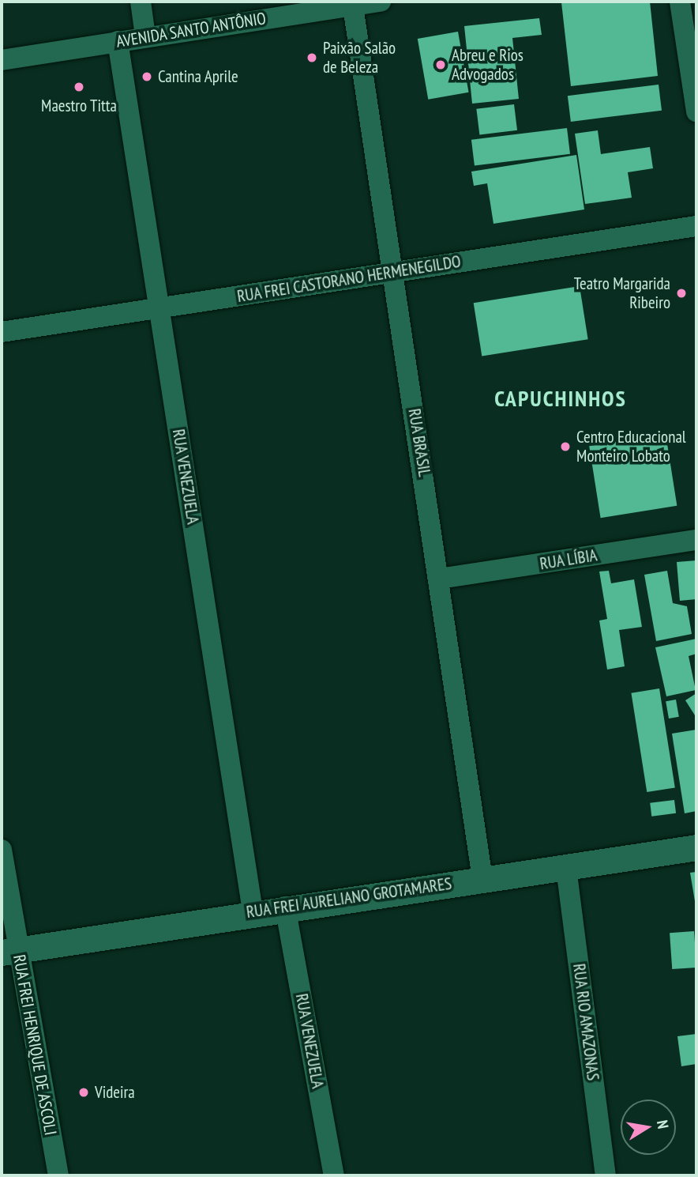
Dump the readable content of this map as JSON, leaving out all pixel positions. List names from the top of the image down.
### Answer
{
  "streets": {
    "street": [
      "AVENIDA SANTO ANTÔNIO",
      "RUA FREI CASTORANO HERMENEGILDO",
      "RUA BRASIL",
      "RUA VENEZUELA",
      "RUA LÍBIA",
      "RUA FREI AURELIANO GROTAMARES",
      "RUA RIO AMAZONAS",
      "RUA FREI HENRIQUE DE ASCOLI"
    ]
  },
  "crossings": [
    ["AVENIDA SANTO ANTÔNIO", "RUA BRASIL"],
    ["AVENIDA SANTO ANTÔNIO", "RUA VENEZUELA"],
    ["RUA FREI CASTORANO HERMENEGILDO", "RUA BRASIL"],
    ["RUA FREI CASTORANO HERMENEGILDO", "RUA VENEZUELA"],
    ["RUA BRASIL", "RUA LÍBIA"],
    ["RUA BRASIL", "RUA FREI AURELIANO GROTAMARES"],
    ["RUA VENEZUELA", "RUA FREI AURELIANO GROTAMARES"],
    ["RUA FREI AURELIANO GROTAMARES", "RUA RIO AMAZONAS"],
    ["RUA FREI AURELIANO GROTAMARES", "RUA FREI HENRIQUE DE ASCOLI"]
  ],
  "districts": ["CAPUCHINHOS"],
  "places": [
    "Paixão Salão de Beleza",
    "Abreu e Rios Advogados",
    "Cantina Aprile",
    "Maestro Titta",
    "Teatro Margarida Ribeiro",
    "Centro Educacional Monteiro Lobato",
    "Videira"
  ],
  "north": "right"
}
